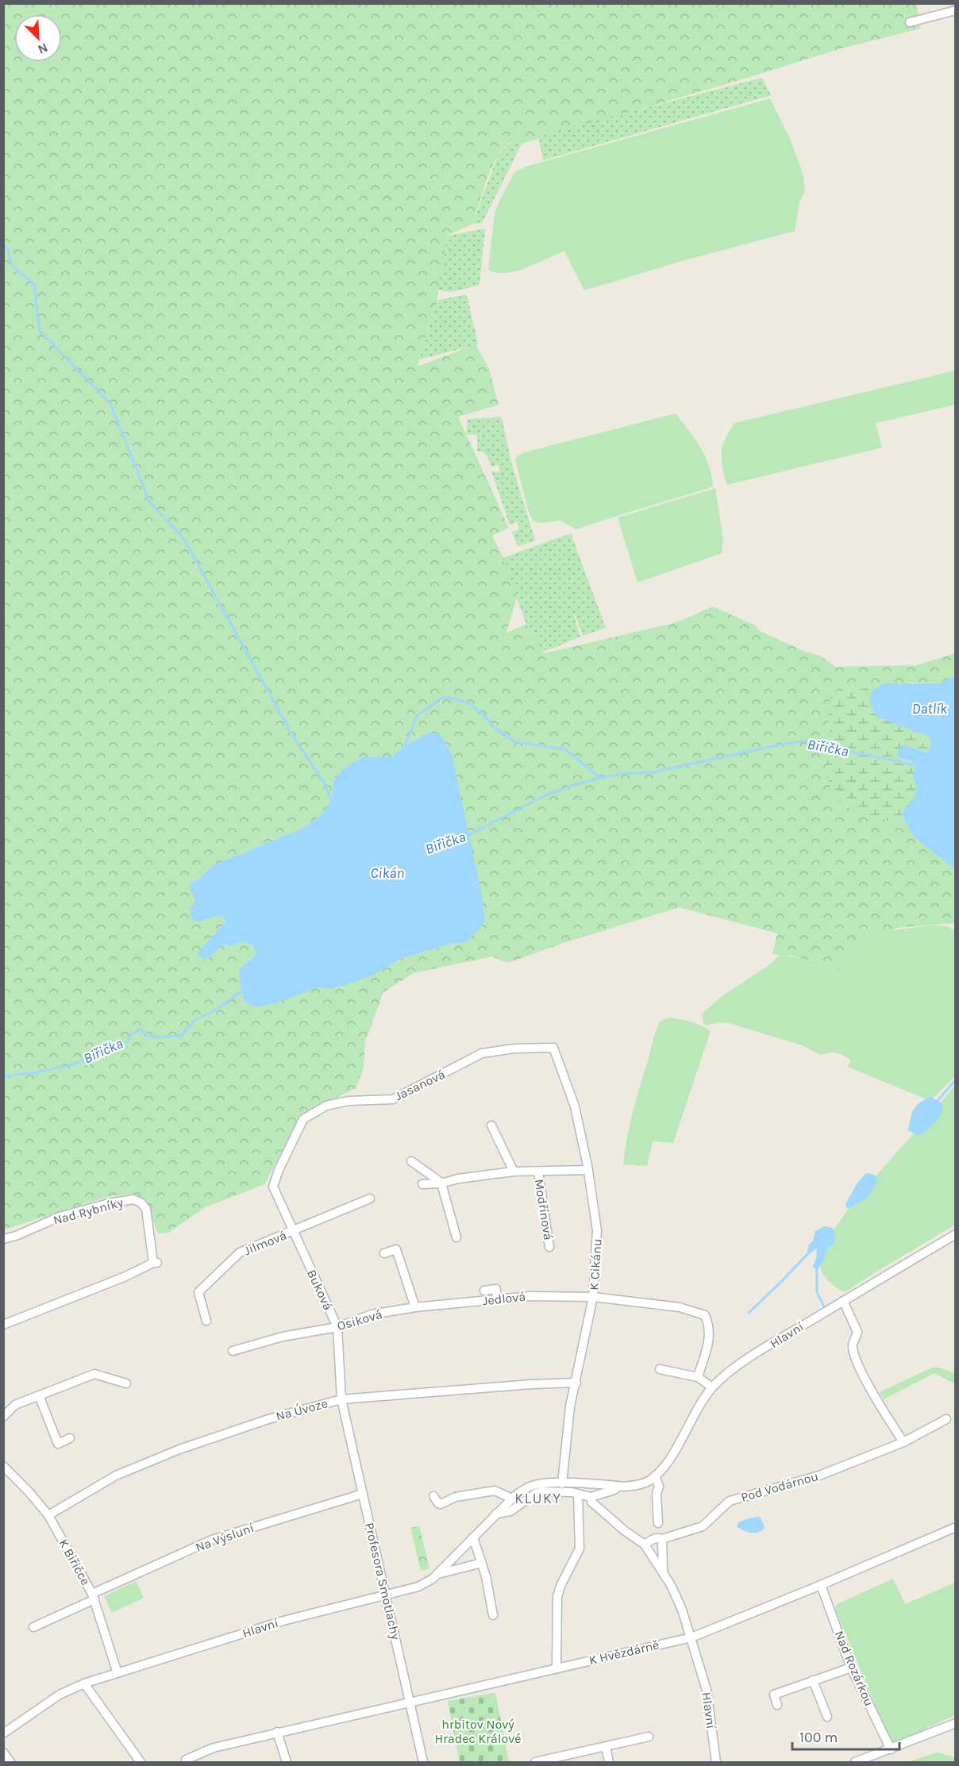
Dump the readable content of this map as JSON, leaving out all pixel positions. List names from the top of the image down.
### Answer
{
  "streets": {
    "street": [
      "Jasanová",
      "Modřínová",
      "Nad Rybníky",
      "Jilmová",
      "K Cikánu",
      "Buková",
      "Jedlová",
      "Osiková",
      "Hlavní",
      "Na Úvoze",
      "Pod Vodárnou",
      "Na Výsluní",
      "K Biřičce",
      "Profesora Smotlachy",
      "K Hvězdárně",
      "Nad Rozárkou"
    ]
  },
  "crossings": [
    ["Jasanová", "K Cikánu"],
    ["Jasanová", "Buková"],
    ["Modřínová", "K Cikánu"],
    ["Jilmová", "Buková"],
    ["K Cikánu", "Jedlová"],
    ["K Cikánu", "Hlavní"],
    ["K Cikánu", "Na Úvoze"],
    ["Buková", "Osiková"],
    ["Buková", "Na Úvoze"],
    ["Buková", "Profesora Smotlachy"],
    ["Jedlová", "Osiková"],
    ["Hlavní", "Pod Vodárnou"],
    ["Hlavní", "K Biřičce"],
    ["Hlavní", "Profesora Smotlachy"],
    ["Hlavní", "K Hvězdárně"],
    ["Na Úvoze", "K Biřičce"],
    ["Na Úvoze", "Profesora Smotlachy"],
    ["Na Výsluní", "K Biřičce"],
    ["Na Výsluní", "Profesora Smotlachy"],
    ["Profesora Smotlachy", "K Hvězdárně"],
    ["K Hvězdárně", "Nad Rozárkou"]
  ],
  "districts": ["KLUKY"],
  "water": ["Datlík", "Biřička", "Cikán"],
  "parks": ["hrbitov Nový Hradec Králové"],
  "scale_bar": "100 m",
  "north": "bottom right"
}
